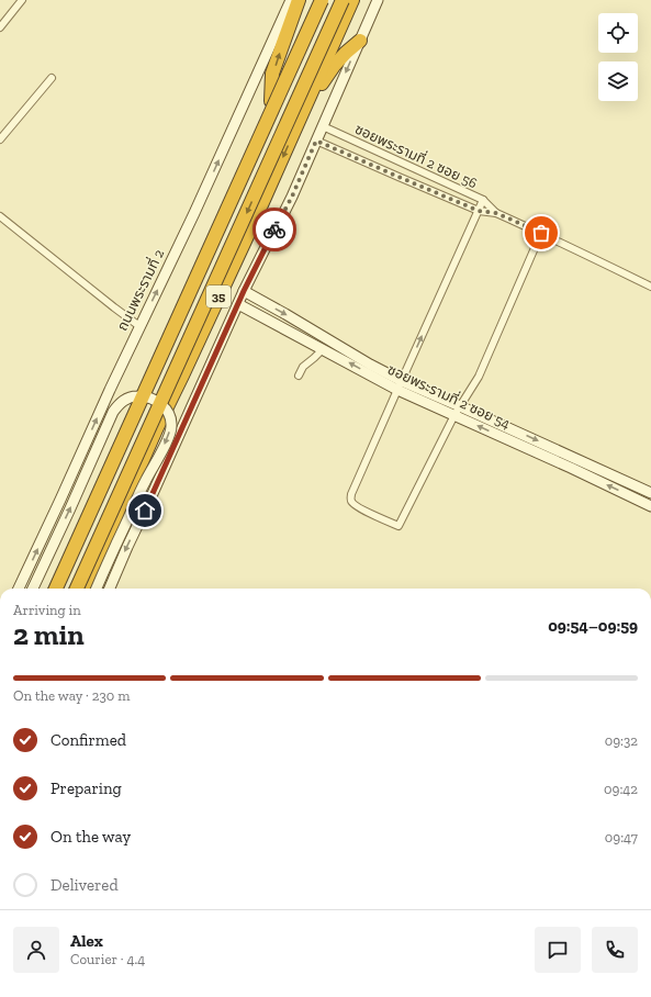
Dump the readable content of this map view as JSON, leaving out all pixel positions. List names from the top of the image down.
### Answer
{
  "streets": {
    "highway": ["35"],
    "main road": ["ถนนพระรามที่ 2", "ซอยพระรามที่ 2 ซอย 54"],
    "street": ["ซอยพระรามที่ 2 ซอย 56"]
  },
  "crossings": [
    ["ซอยพระรามที่ 2 ซอย 56", "35"],
    ["35", "ซอยพระรามที่ 2 ซอย 54"]
  ],
  "page": {
    "heading": ["2 min", "Arriving in", "09:54–09:59"],
    "panel": ["Alex", "Courier · 4.4"],
    "bar": "On the way · 230 m",
    "list": [
      ["Confirmed", "09:32"],
      ["Preparing", "09:42"],
      ["On the way", "09:47"],
      "Delivered"
    ]
  }
}
